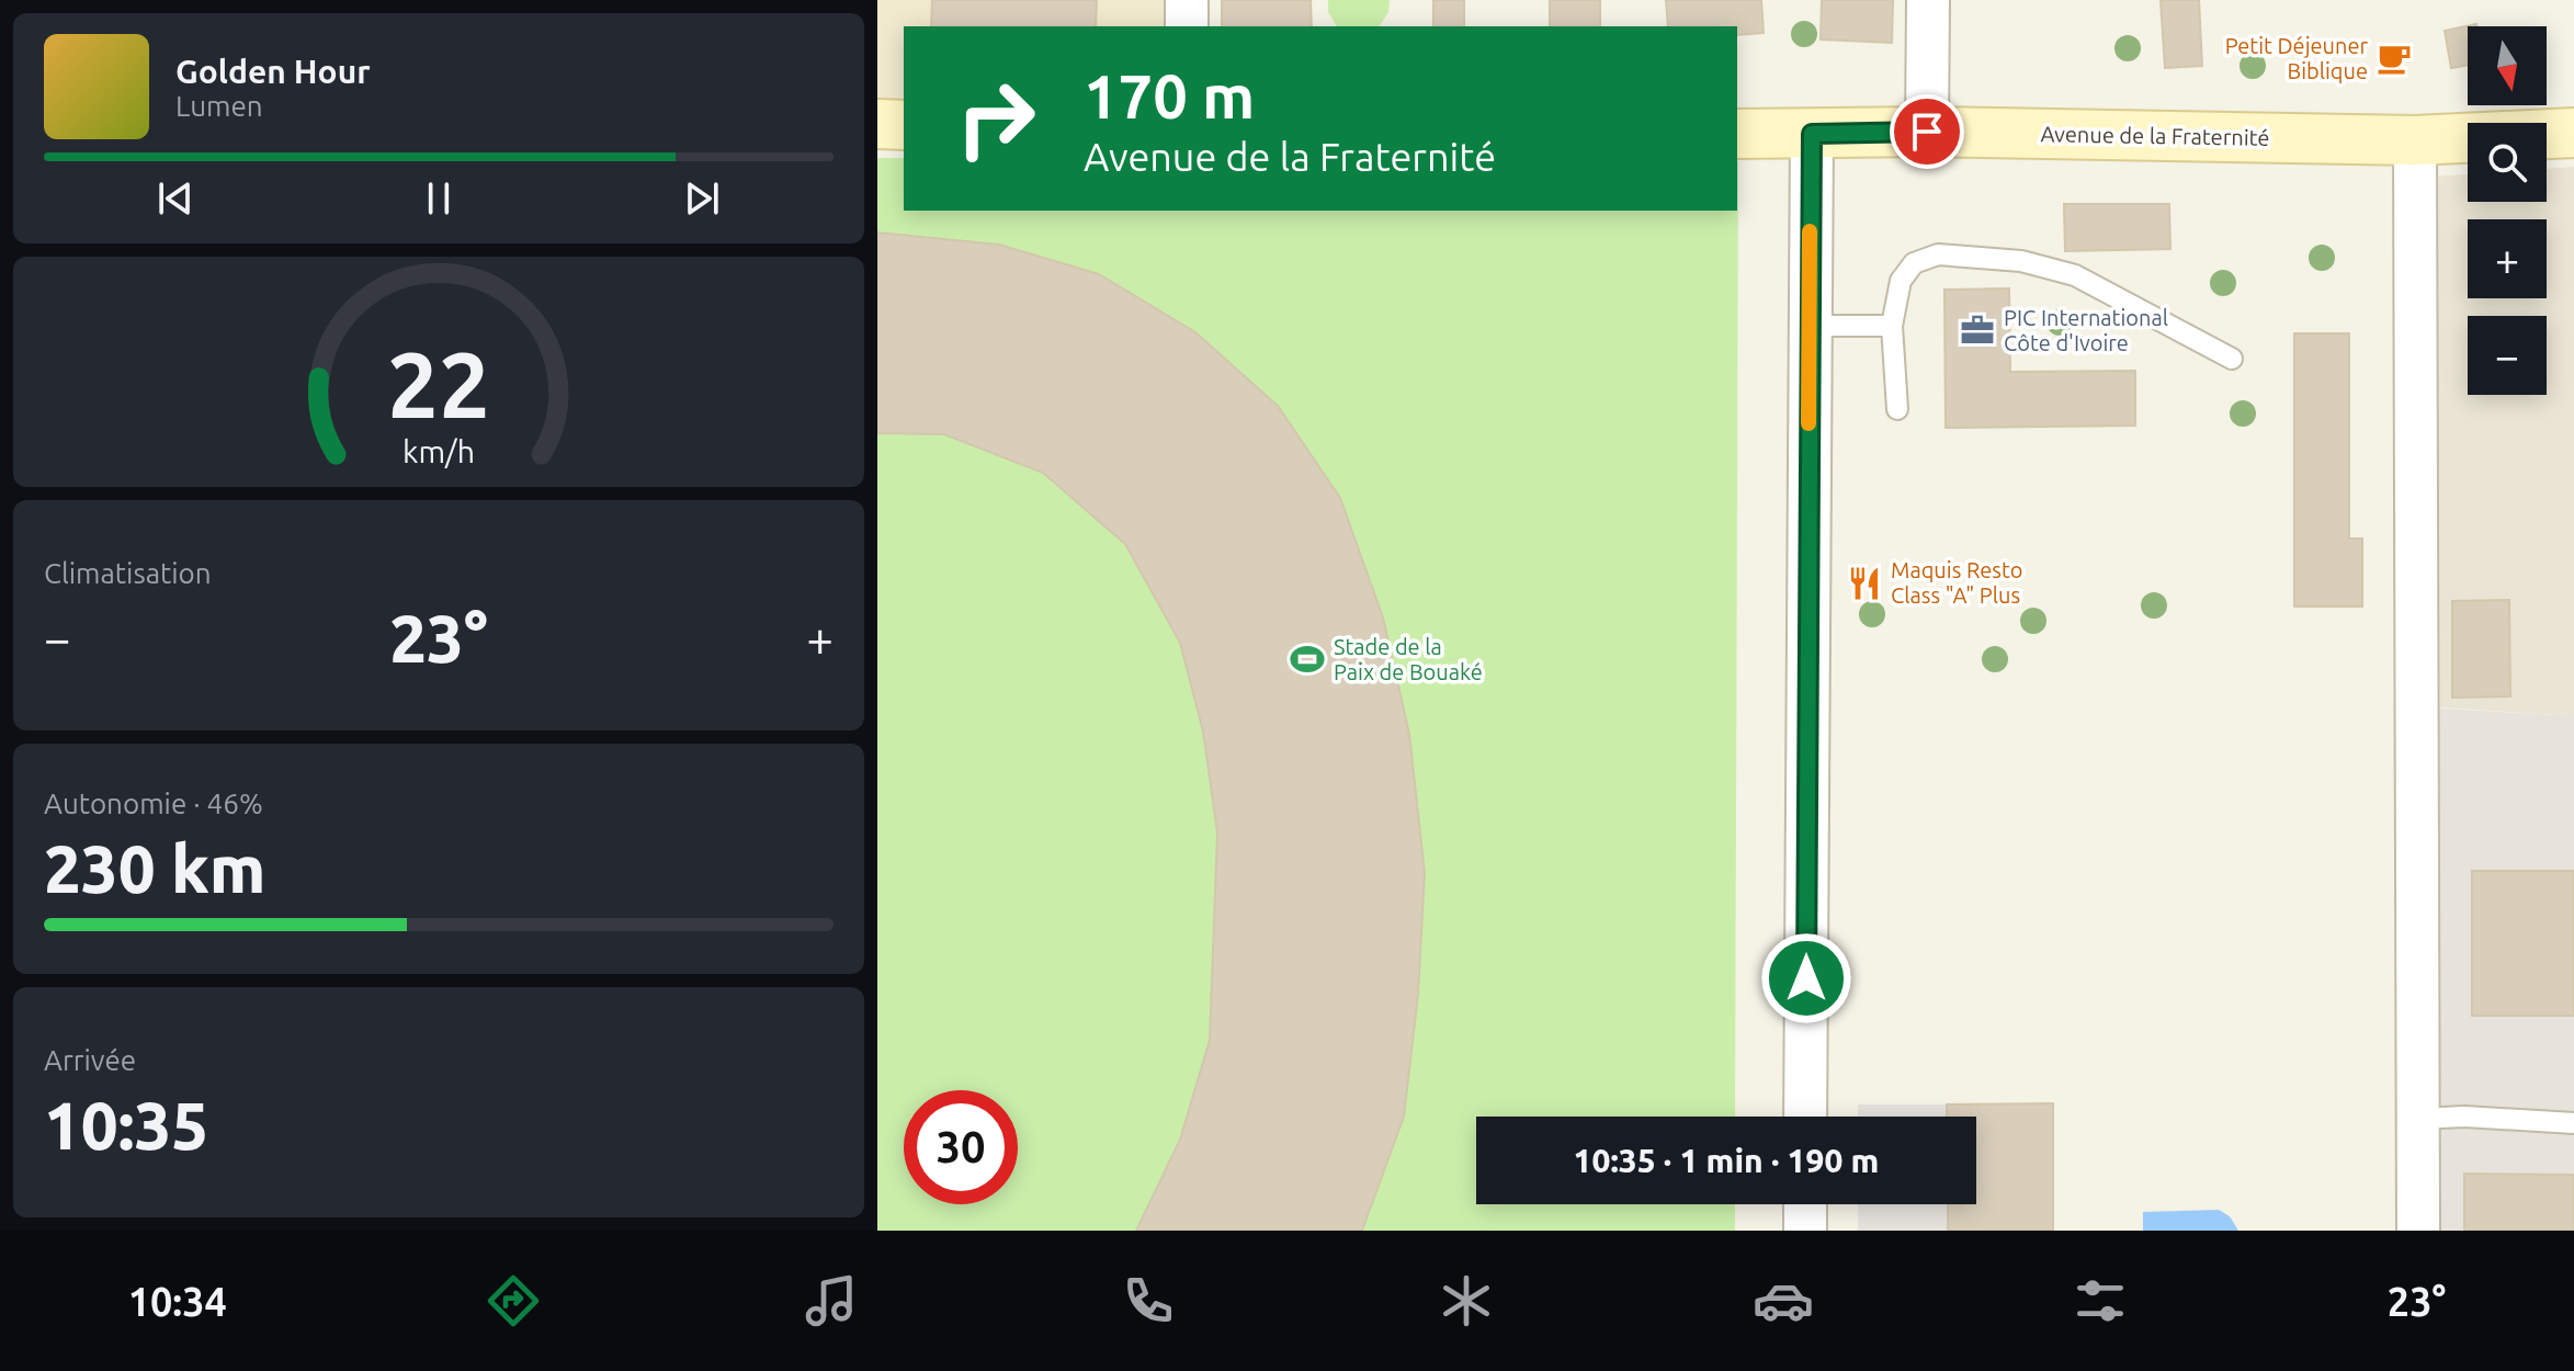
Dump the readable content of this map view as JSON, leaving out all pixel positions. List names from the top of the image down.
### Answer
{
  "streets": {
    "street": ["Avenue de la Fraternité"]
  },
  "places": {
    "cafe": ["Petit Déjeuner Biblique"],
    "office": ["PIC International Côte d'Ivoire"],
    "restaurant": ["Maquis Resto Class \"A\" Plus"],
    "sports": ["Stade de la Paix de Bouaké"]
  },
  "north": "bottom",
  "page": {
    "map_buttons": ["+", "−"],
    "turn": ["170 m", "Avenue de la Fraternité"],
    "song": ["Golden Hour", "Lumen"],
    "tile": [
      "Climatisation",
      ["Autonomie · 46%", "230 km"],
      ["Arrivée", "10:35"]
    ],
    "heat": ["−", "23°", "+"],
    "limit": "30",
    "trip": "10:35 · 1 min · 190 m",
    "tabs": ["10:34", "23°"],
    "gauge": ["22", "km/h"]
  }
}
